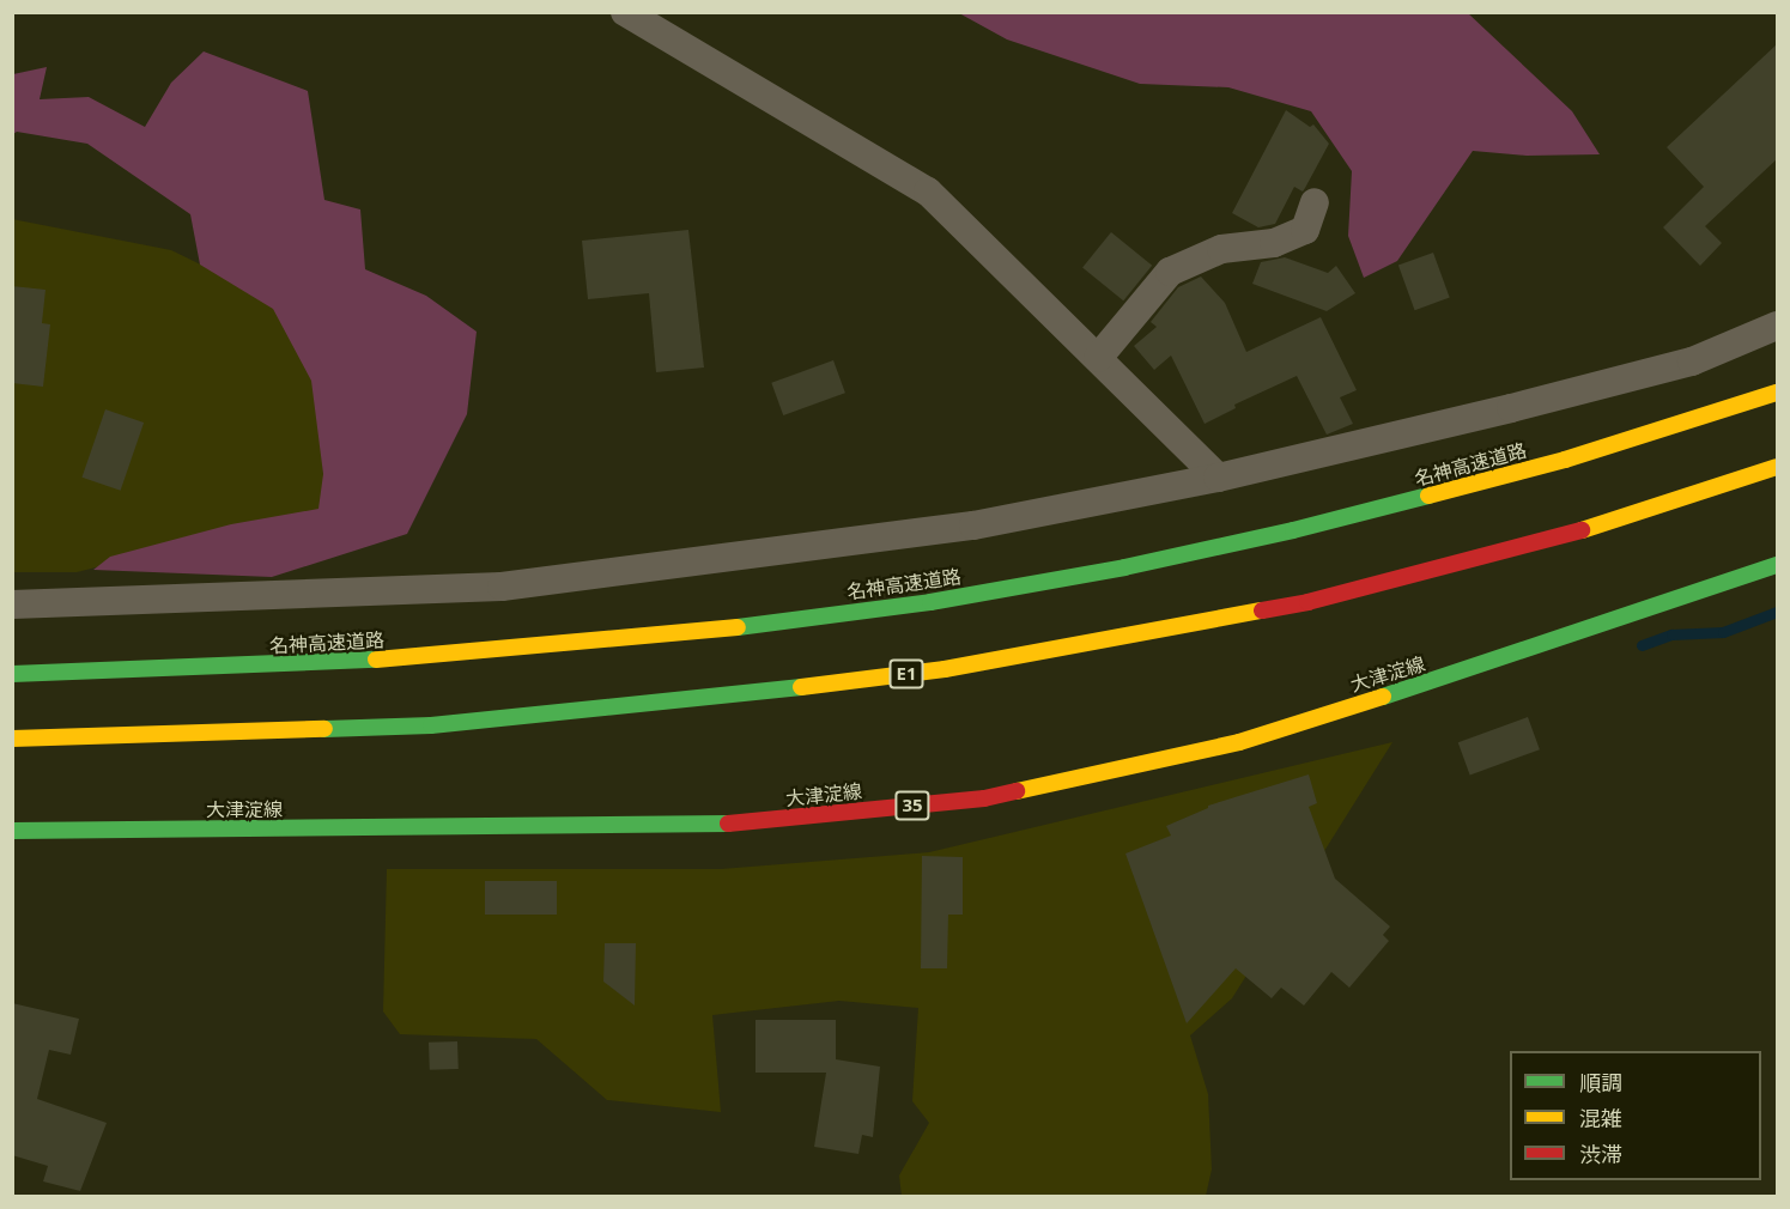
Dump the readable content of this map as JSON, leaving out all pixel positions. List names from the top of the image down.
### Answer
{
  "streets": {
    "main road": [
      "名神高速道路",
      "E1",
      "大津淀線",
      "35"
    ]
  },
  "legend": ["順調", "混雑", "渋滞"]
}
